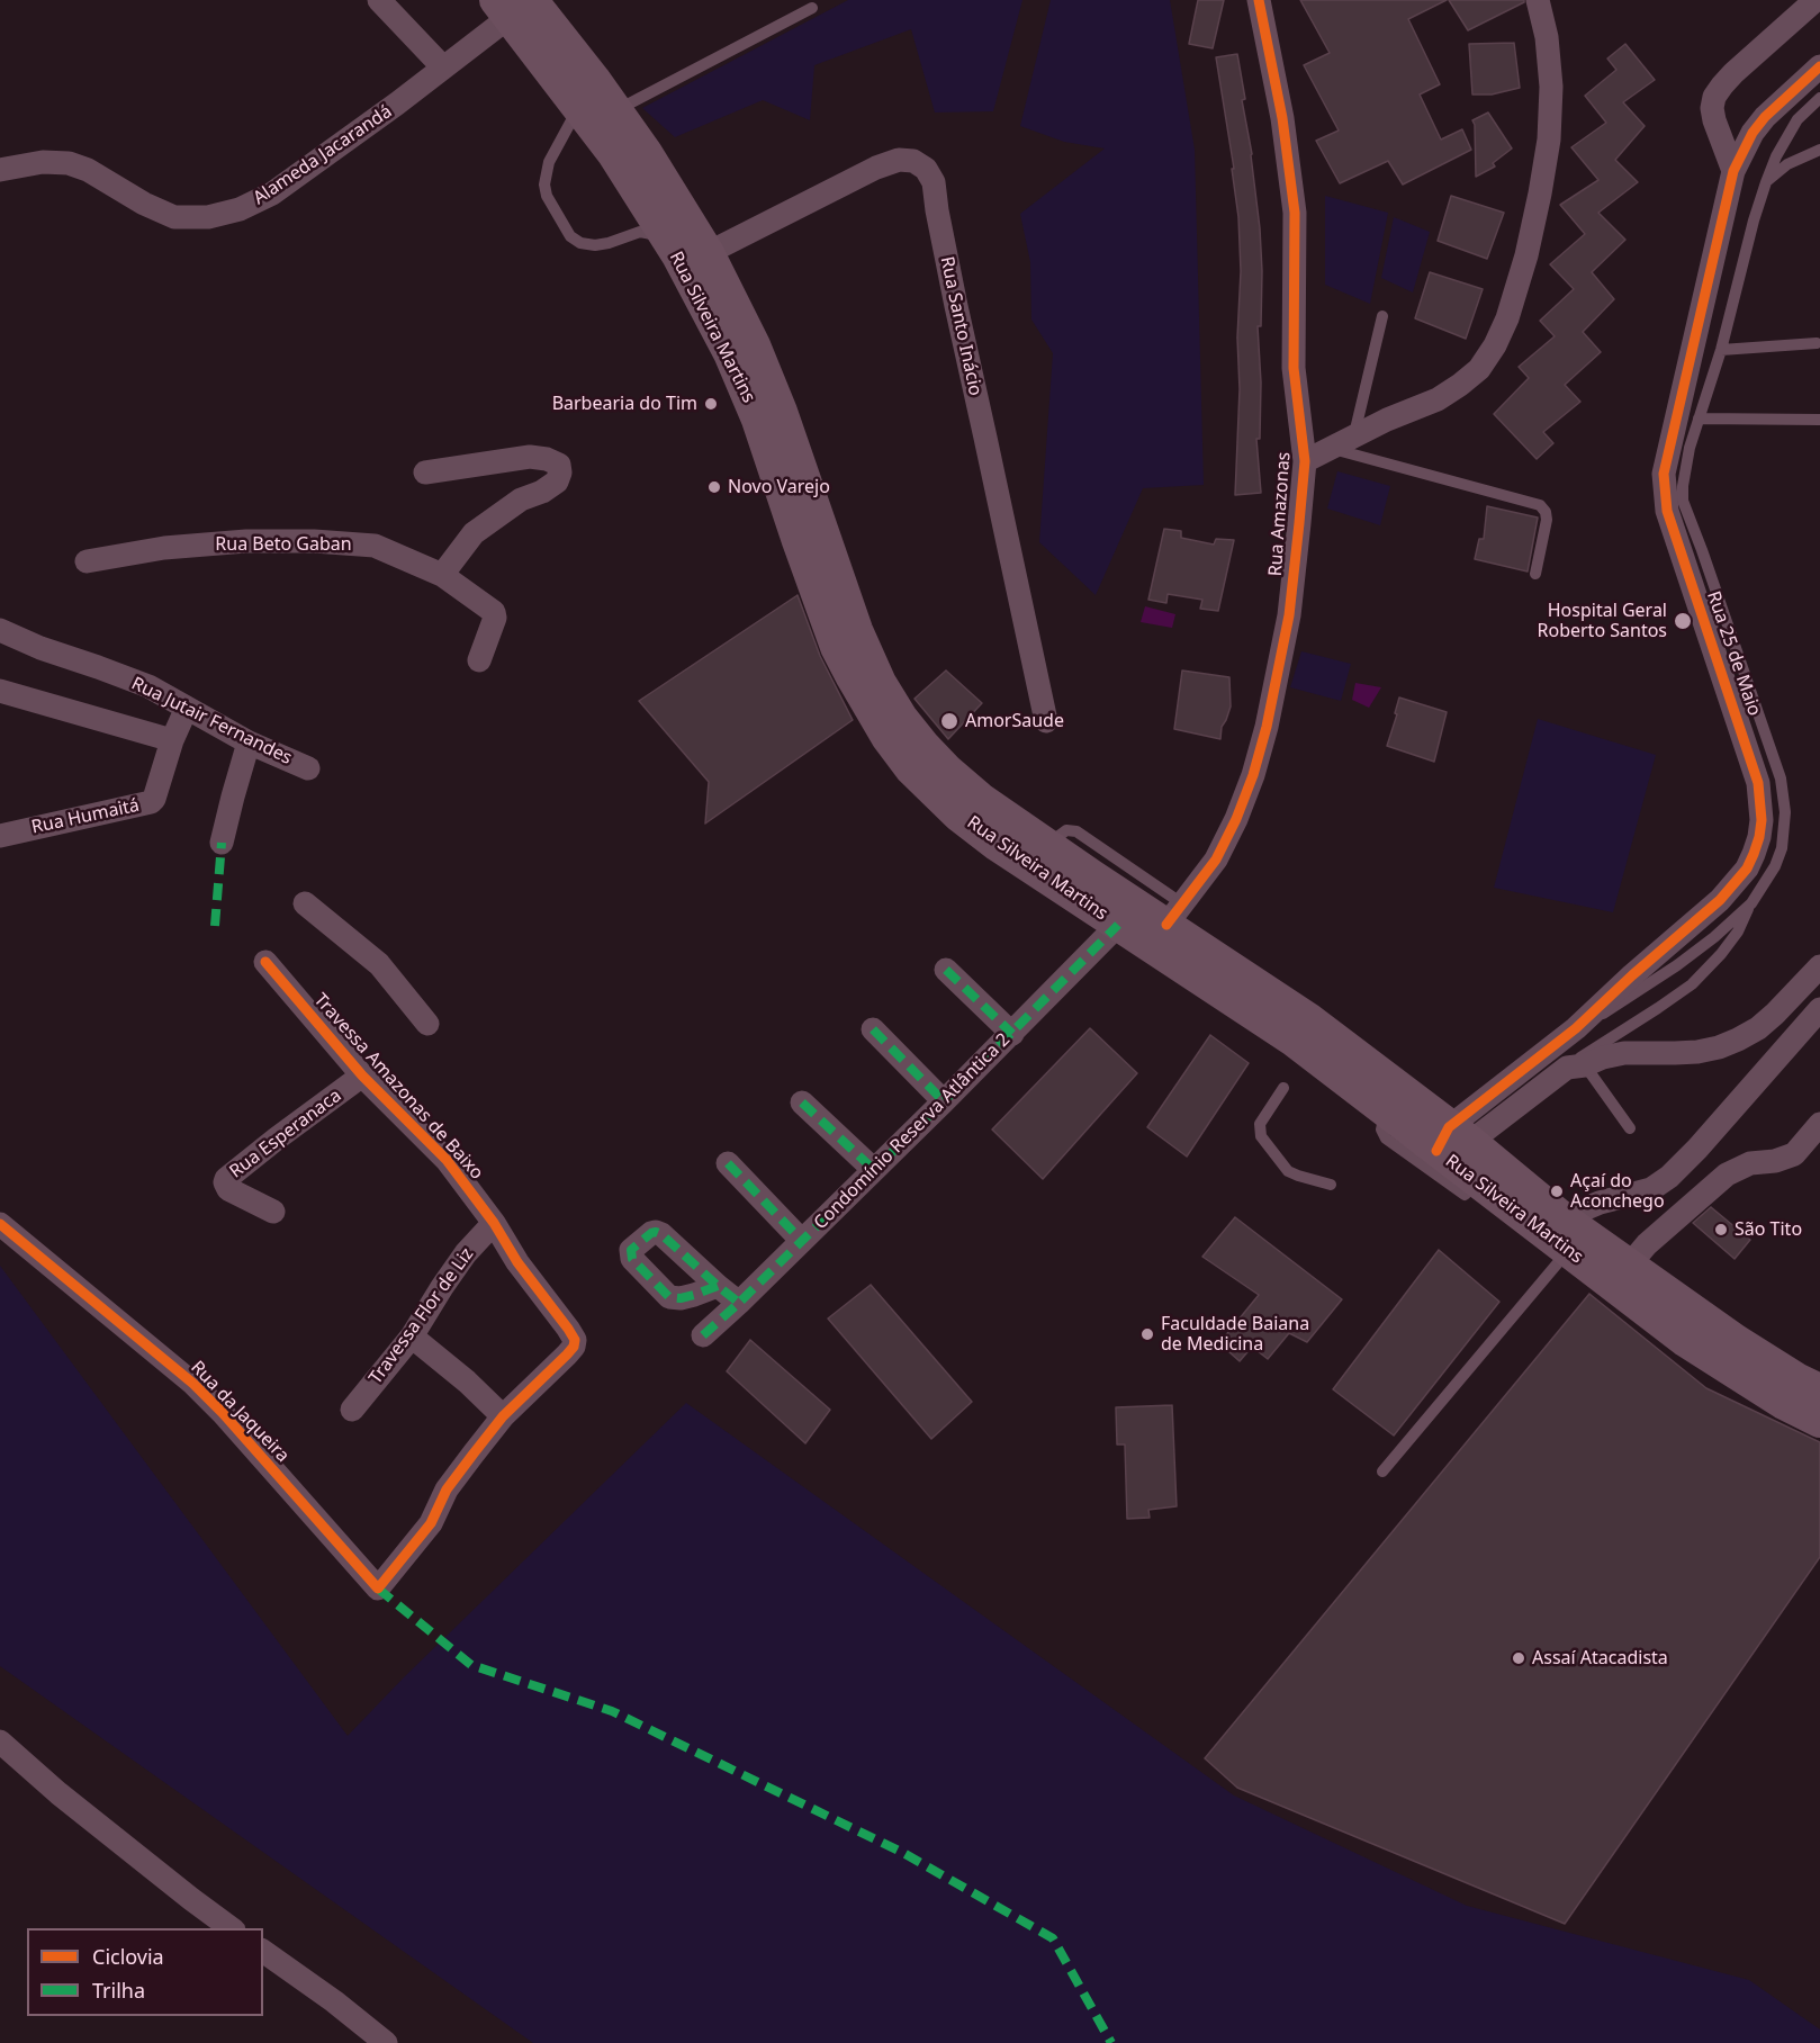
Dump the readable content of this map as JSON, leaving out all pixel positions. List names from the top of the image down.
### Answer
{
  "streets": {
    "main road": ["Rua Silveira Martins"],
    "street": [
      "Alameda Jacarandá",
      "Rua Santo Inácio",
      "Rua Amazonas",
      "Rua Beto Gaban",
      "Rua 25 de Maio",
      "Rua Jutair Fernandes",
      "Rua Humaitá",
      "Travessa Amazonas de Baixo",
      "Condomínio Reserva Atlântica 2",
      "Rua Esperanaca",
      "Travessa Flor de Liz",
      "Rua da Jaqueira"
    ]
  },
  "crossings": [
    ["Alameda Jacarandá", "Rua Silveira Martins"],
    ["Rua Santo Inácio", "Rua Silveira Martins"],
    ["Rua Silveira Martins", "Rua Amazonas"],
    ["Rua Silveira Martins", "Rua 25 de Maio"],
    ["Rua Silveira Martins", "Condomínio Reserva Atlântica 2"],
    ["Rua Jutair Fernandes", "Rua Humaitá"],
    ["Travessa Amazonas de Baixo", "Rua Esperanaca"],
    ["Travessa Amazonas de Baixo", "Travessa Flor de Liz"],
    ["Travessa Amazonas de Baixo", "Rua da Jaqueira"]
  ],
  "places": [
    "Barbearia do Tim",
    "Novo Varejo",
    "Hospital Geral Roberto Santos",
    "AmorSaude",
    "Açaí do Aconchego",
    "São Tito",
    "Faculdade Baiana de Medicina",
    "Assaí Atacadista"
  ],
  "legend": ["Ciclovia", "Trilha"]
}
